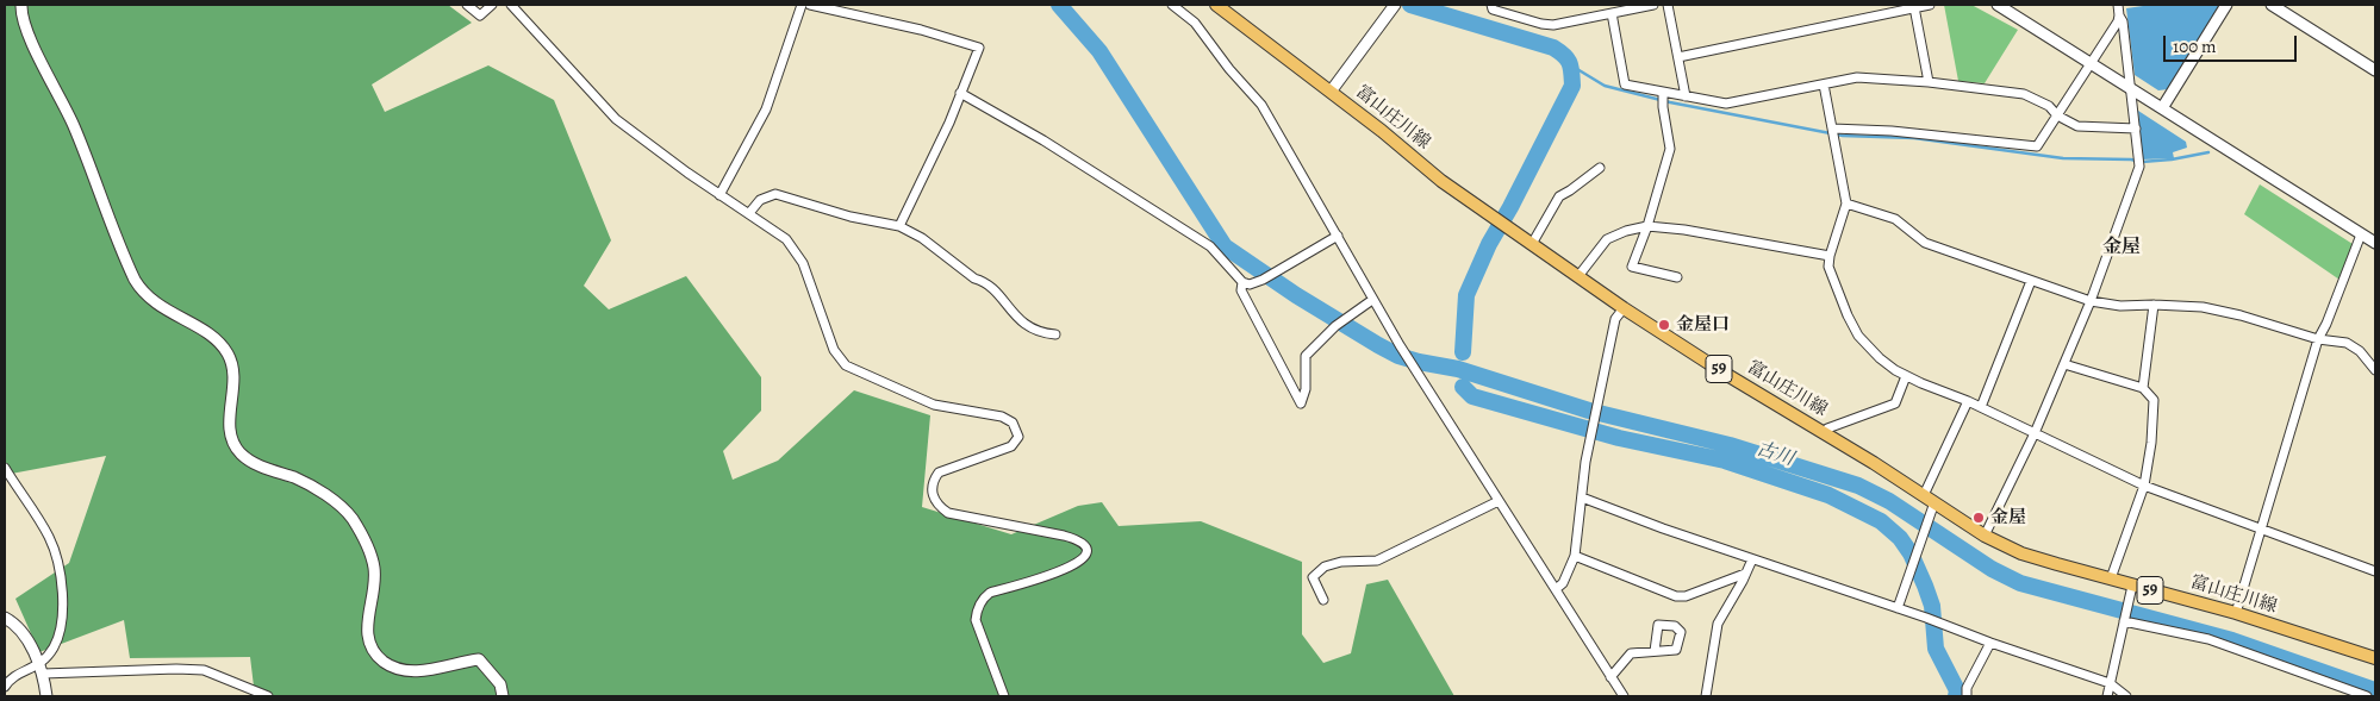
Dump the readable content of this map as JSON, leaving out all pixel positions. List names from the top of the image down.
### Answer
{
  "streets": {
    "main road": ["富山庄川線", "59"]
  },
  "districts": ["金屋"],
  "water": ["古川"],
  "places": ["金屋口", "金屋"],
  "scale_bar": "100 m"
}
